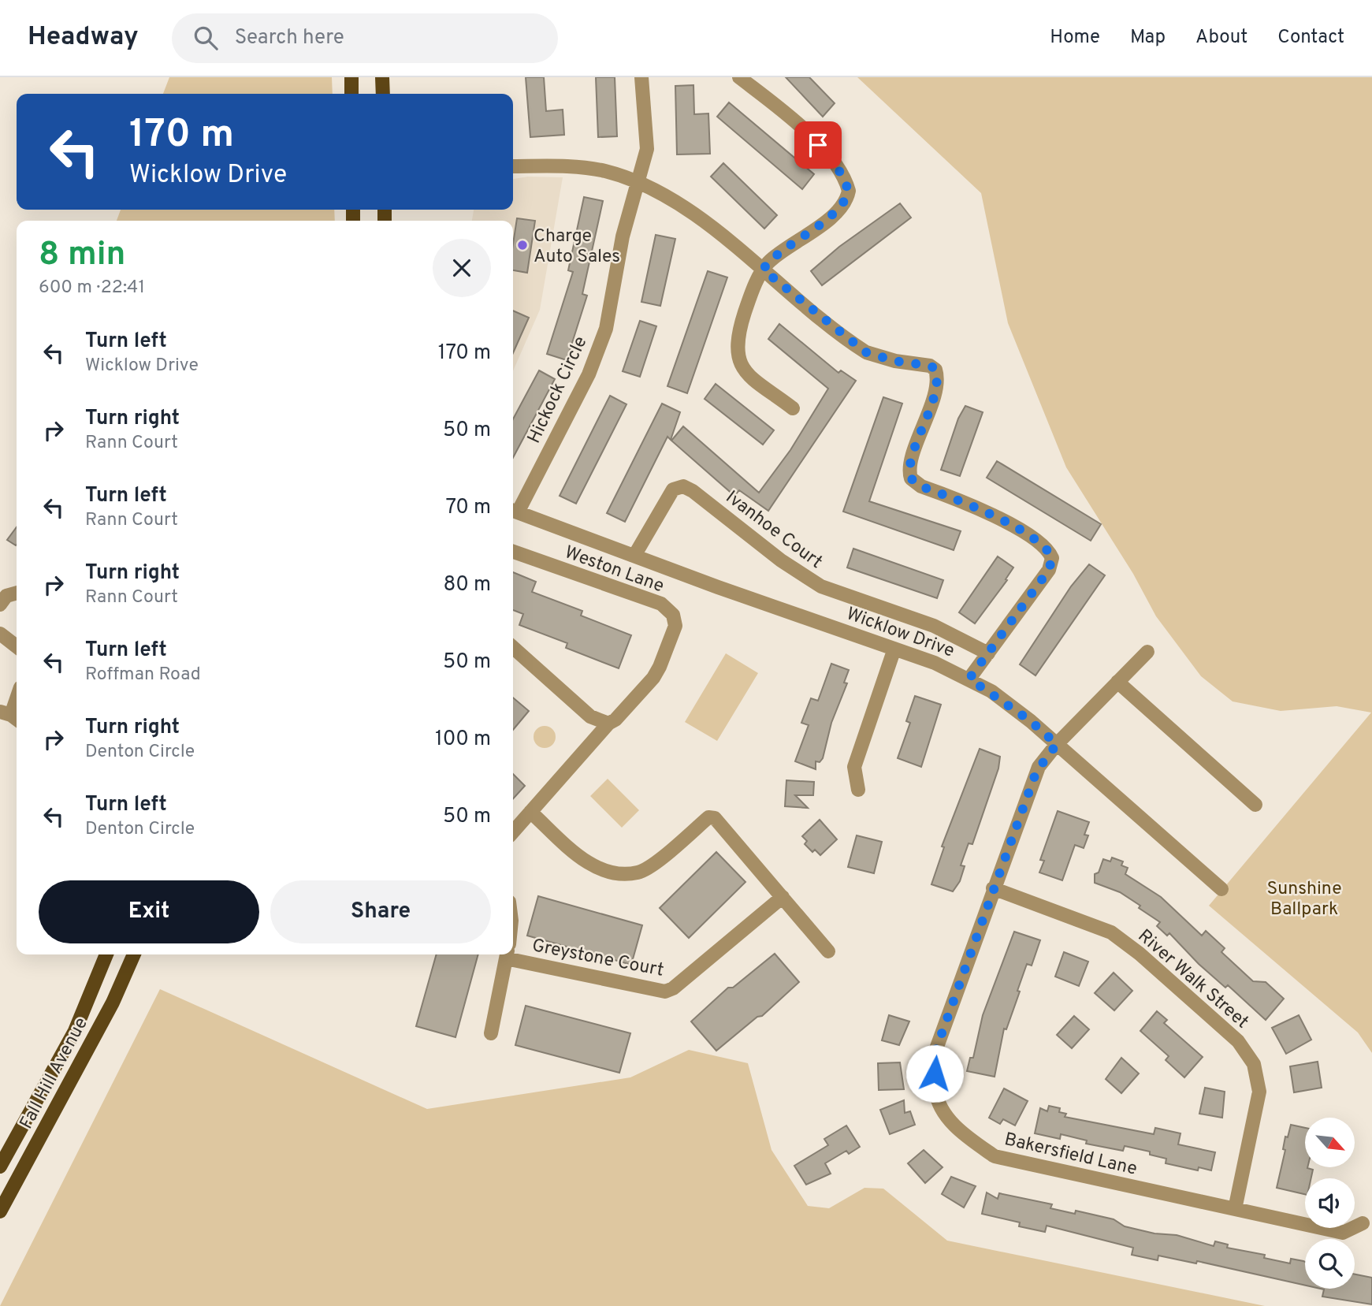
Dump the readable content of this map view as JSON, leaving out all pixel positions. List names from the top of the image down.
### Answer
{
  "streets": {
    "main road": ["Fall Hill Avenue"],
    "street": [
      "Hickock Circle",
      "Ivanhoe Court",
      "Weston Lane",
      "Wicklow Drive",
      "Greystone Court",
      "River Walk Street",
      "Bakersfield Lane"
    ]
  },
  "crossings": [
    ["Hickock Circle", "Wicklow Drive"],
    ["Ivanhoe Court", "Wicklow Drive"],
    ["Wicklow Drive", "Bakersfield Lane"],
    ["River Walk Street", "Bakersfield Lane"]
  ],
  "parks": ["Sunshine Ballpark"],
  "places": ["Charge Auto Sales"],
  "north": "bottom right",
  "page": {
    "header": "Headway",
    "search": "Search here",
    "nav": [
      "Home",
      "Map",
      "About",
      "Contact"
    ],
    "turn": ["170 m", "Wicklow Drive"],
    "heading": ["8 min", "600 m · 22:41"],
    "list": [
      {
        "name": "Turn left",
        "note": "Wicklow Drive",
        "value": "170 m"
      },
      {
        "name": "Turn right",
        "note": "Rann Court",
        "value": "50 m"
      },
      {
        "name": "Turn left",
        "note": "Rann Court",
        "value": "70 m"
      },
      {
        "name": "Turn right",
        "note": "Rann Court",
        "value": "80 m"
      },
      {
        "name": "Turn left",
        "note": "Roffman Road",
        "value": "50 m"
      },
      {
        "name": "Turn right",
        "note": "Denton Circle",
        "value": "100 m"
      },
      {
        "name": "Turn left",
        "note": "Denton Circle",
        "value": "50 m"
      }
    ],
    "buttons": ["Exit", "Share"]
  }
}
